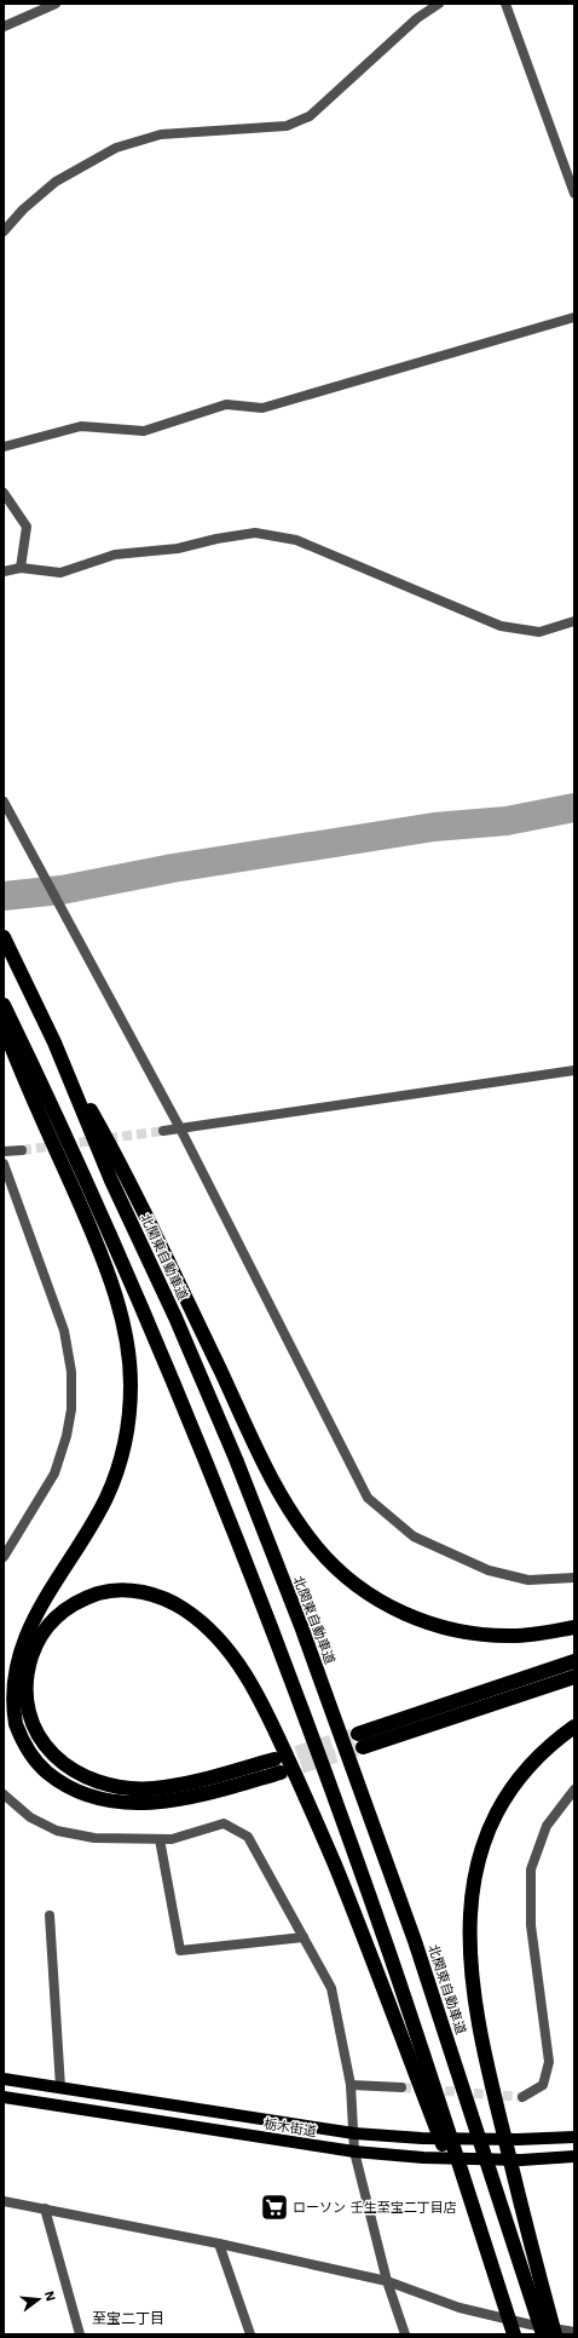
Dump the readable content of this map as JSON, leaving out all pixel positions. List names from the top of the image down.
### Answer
{
  "streets": {
    "highway": ["北関東自動車道"],
    "main road": ["栃木街道"]
  },
  "districts": ["至宝二丁目"],
  "places": {
    "supermarket": ["ローソン 壬生至宝二丁目店"]
  },
  "north": "right"
}
